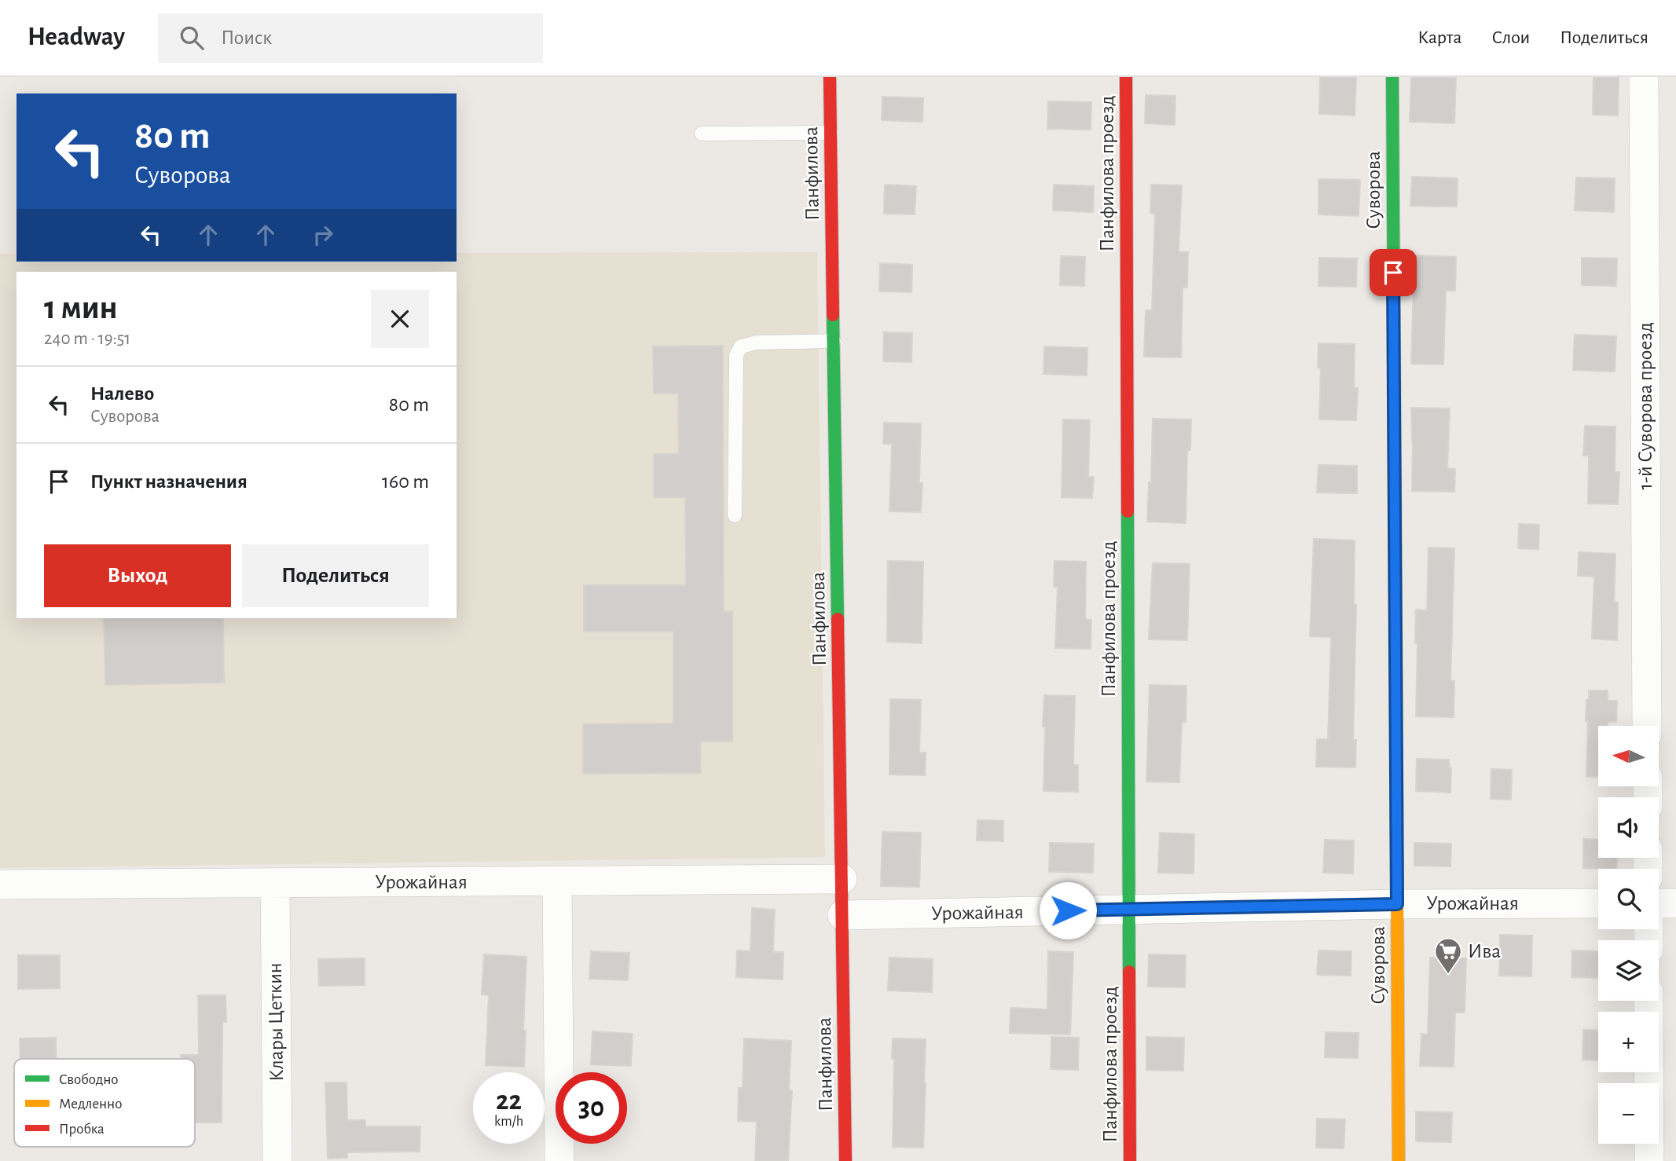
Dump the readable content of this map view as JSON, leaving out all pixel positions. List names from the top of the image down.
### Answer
{
  "streets": {
    "street": [
      "Панфилова",
      "Панфилова проезд",
      "Суворова",
      "1-й Суворова проезд",
      "Урожайная",
      "Клары Цеткин"
    ]
  },
  "crossings": [
    ["Панфилова", "Урожайная"],
    ["Панфилова проезд", "Урожайная"],
    ["Суворова", "Урожайная"],
    ["Урожайная", "Клары Цеткин"]
  ],
  "places": {
    "supermarket": ["Ива"]
  },
  "legend": ["Свободно", "Медленно", "Пробка"],
  "north": "left",
  "page": {
    "header": "Headway",
    "search": "Поиск",
    "nav": ["Карта", "Слои", "Поделиться"],
    "turn": ["80 m", "Суворова"],
    "heading": ["1 мин", "240 m · 19:51"],
    "list": [
      {
        "name": "Налево",
        "note": "Суворова",
        "value": "80 m"
      },
      {
        "name": "Пункт назначения",
        "value": "160 m"
      }
    ],
    "buttons": ["Выход", "Поделиться"],
    "map_buttons": ["+", "−"],
    "speed": "22 km/h",
    "limit": "30"
  }
}
